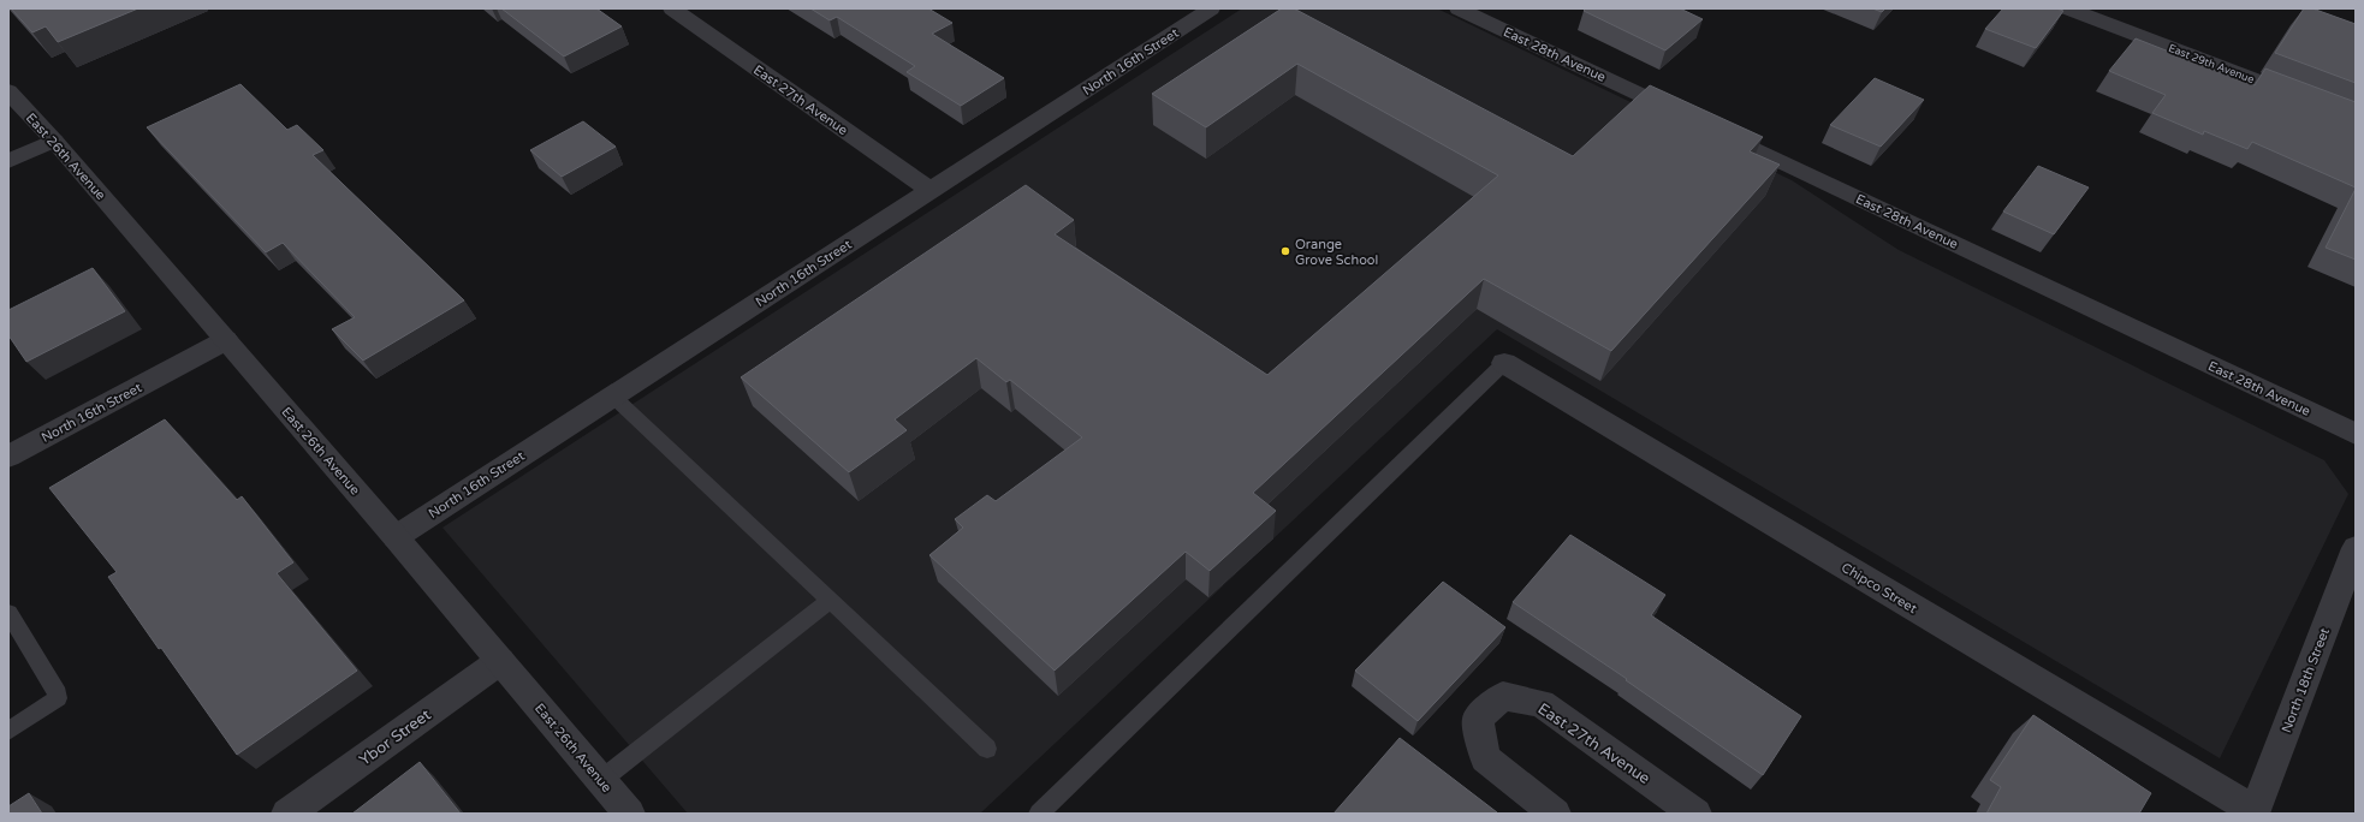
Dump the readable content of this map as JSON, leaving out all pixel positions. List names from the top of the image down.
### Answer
{
  "streets": {
    "street": [
      "East 28th Avenue",
      "North 16th Street",
      "East 29th Avenue",
      "East 27th Avenue",
      "East 26th Avenue",
      "Chipco Street",
      "North 18th Street",
      "Ybor Street"
    ]
  },
  "crossings": [
    ["North 16th Street", "East 27th Avenue"],
    ["North 16th Street", "East 26th Avenue"],
    ["East 26th Avenue", "Ybor Street"],
    ["Chipco Street", "North 18th Street"]
  ],
  "places": ["Orange Grove School"]
}
